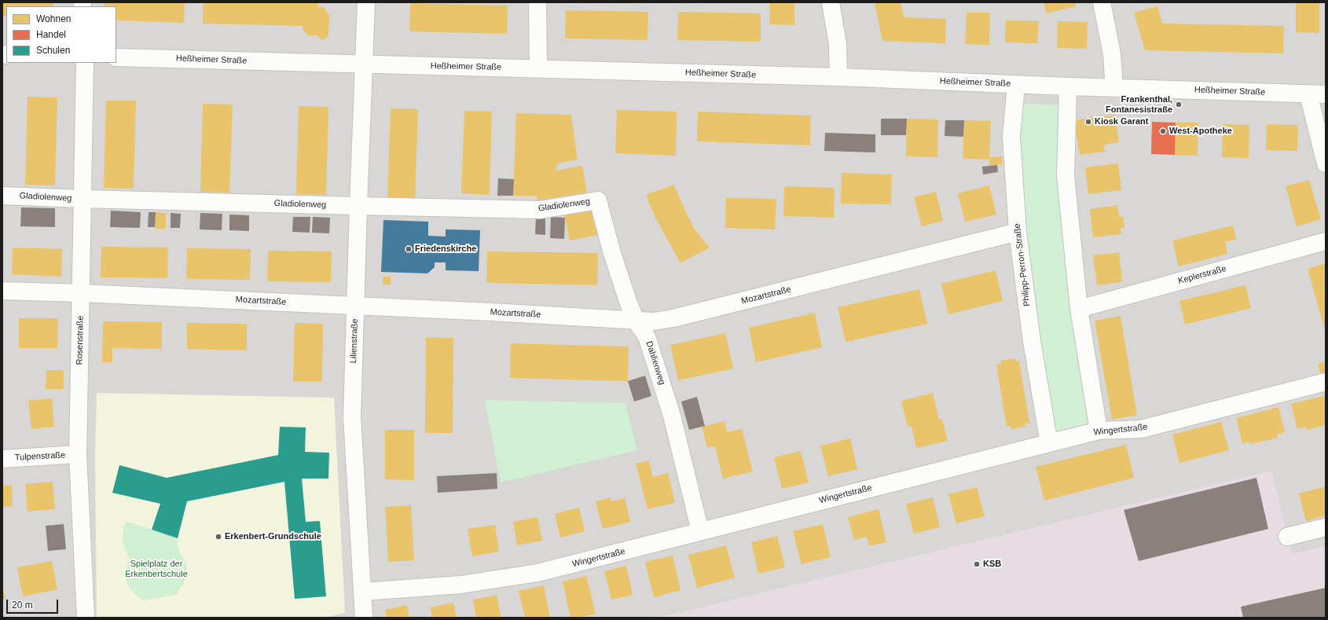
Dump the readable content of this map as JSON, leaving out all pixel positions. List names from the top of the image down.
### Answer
{
  "streets": {
    "street": [
      "Heßheimer Straße",
      "Gladiolenweg",
      "Philipp-Perron-Straße",
      "Keplerstraße",
      "Mozartstraße",
      "Rosenstraße",
      "Lilienstraße",
      "Dahlienweg",
      "Wingertstraße",
      "Tulpenstraße"
    ]
  },
  "crossings": [
    ["Heßheimer Straße", "Philipp-Perron-Straße"],
    ["Heßheimer Straße", "Lilienstraße"],
    ["Gladiolenweg", "Rosenstraße"],
    ["Gladiolenweg", "Lilienstraße"],
    ["Gladiolenweg", "Dahlienweg"],
    ["Philipp-Perron-Straße", "Mozartstraße"],
    ["Philipp-Perron-Straße", "Wingertstraße"],
    ["Mozartstraße", "Rosenstraße"],
    ["Mozartstraße", "Lilienstraße"],
    ["Mozartstraße", "Dahlienweg"],
    ["Rosenstraße", "Tulpenstraße"],
    ["Lilienstraße", "Wingertstraße"],
    ["Dahlienweg", "Wingertstraße"]
  ],
  "parks": ["Spielplatz der Erkenbertschule"],
  "places": [
    "Frankenthal, Fontanesistraße",
    "Kiosk Garant",
    "West-Apotheke",
    "Friedenskirche",
    "Erkenbert-Grundschule",
    "KSB"
  ],
  "legend": ["Wohnen", "Handel", "Schulen"],
  "scale_bar": "20 m"
}
